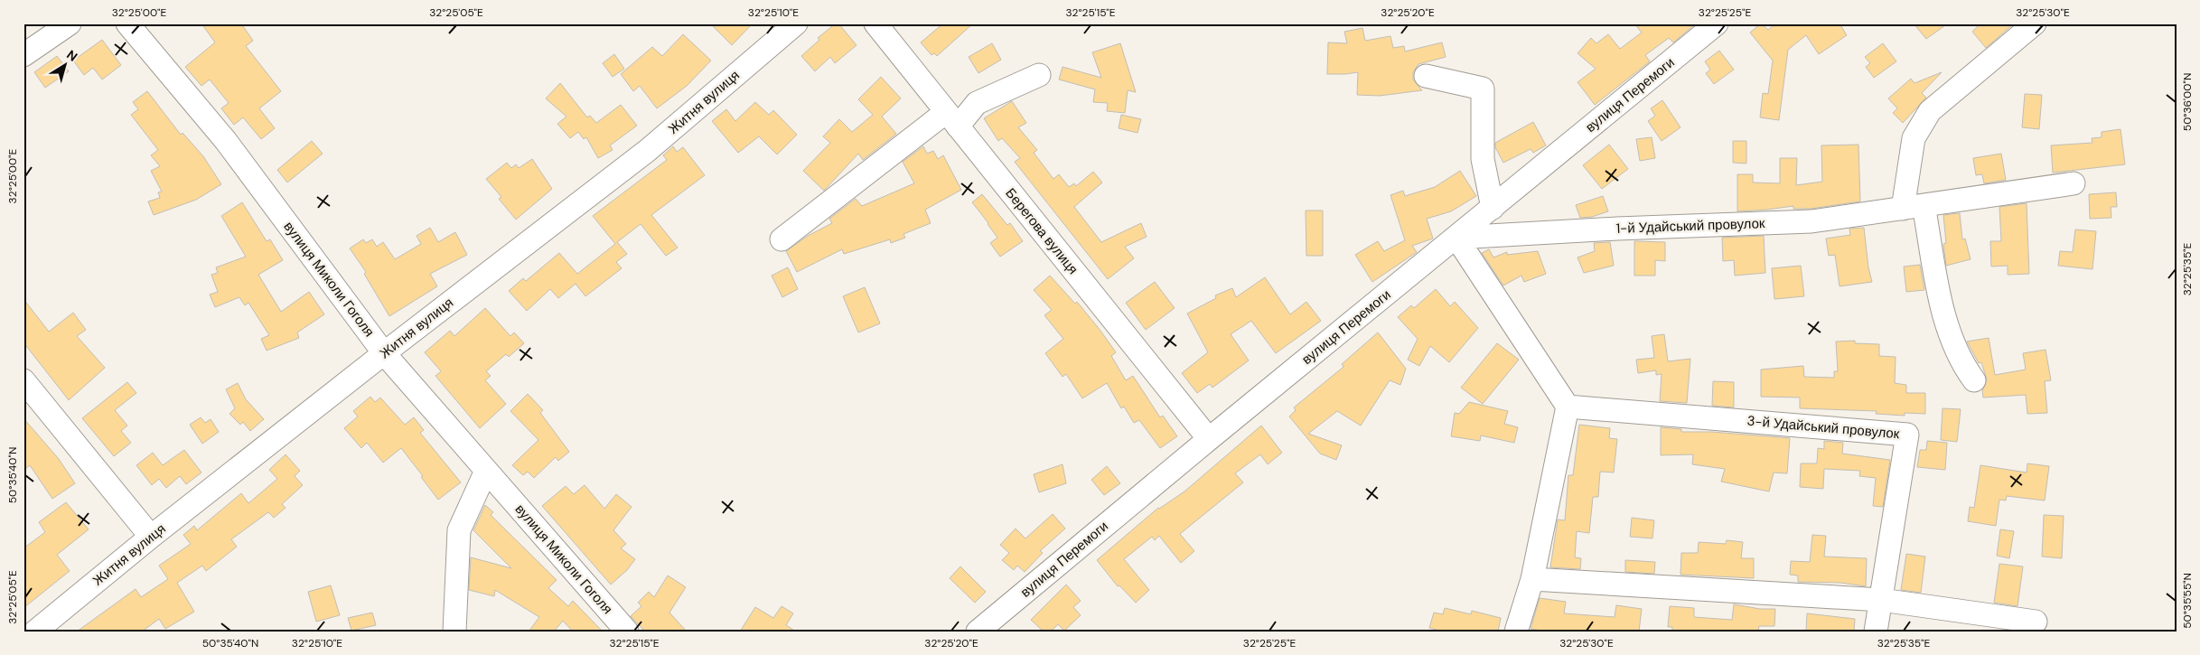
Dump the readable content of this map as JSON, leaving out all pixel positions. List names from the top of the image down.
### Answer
{
  "streets": {
    "street": [
      "вулиця Перемоги",
      "Житня вулиця",
      "1-й Удайський провулок",
      "Берегова вулиця",
      "вулиця Миколи Гоголя",
      "3-й Удайський провулок"
    ]
  },
  "crossings": [
    ["вулиця Перемоги", "1-й Удайський провулок"],
    ["вулиця Перемоги", "Берегова вулиця"],
    ["Житня вулиця", "вулиця Миколи Гоголя"]
  ],
  "north": "top right",
  "coordinates": [
    "32°25'00\"E",
    "32°25'05\"E",
    "32°25'10\"E",
    "32°25'15\"E",
    "32°25'20\"E",
    "32°25'25\"E",
    "32°25'30\"E",
    "50°36'00\"N",
    "32°25'35\"E",
    "50°35'40\"N",
    "50°35'55\"N"
  ]
}
